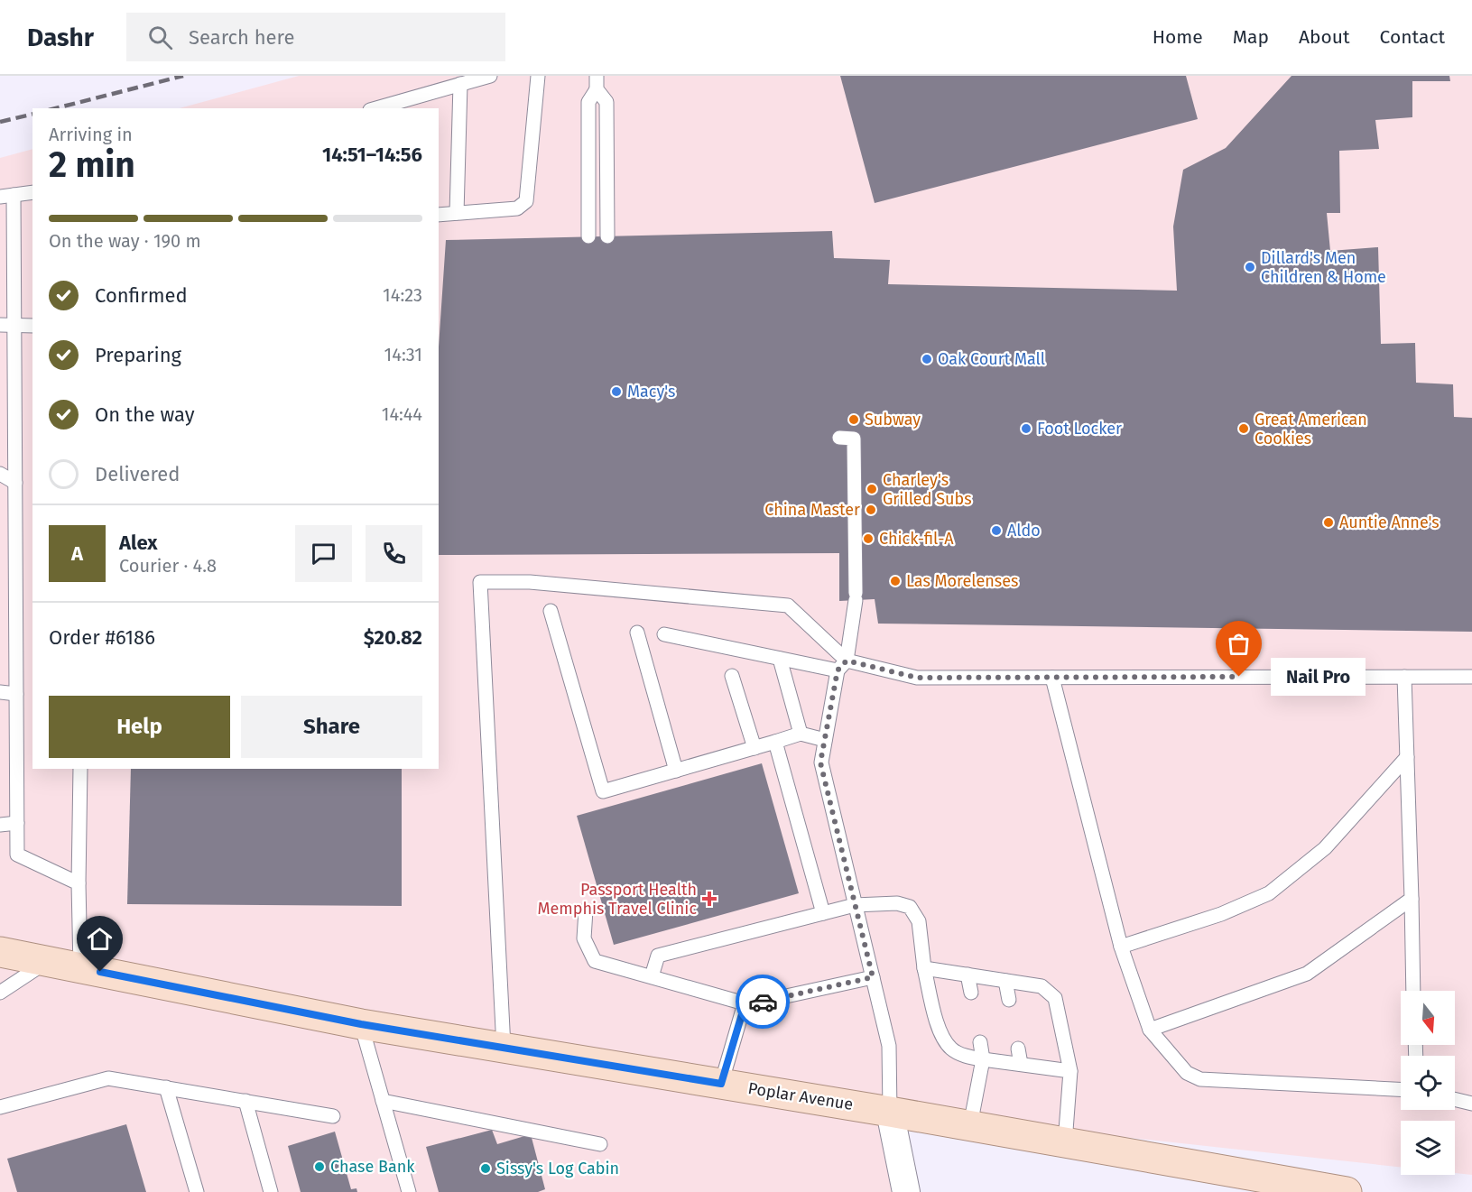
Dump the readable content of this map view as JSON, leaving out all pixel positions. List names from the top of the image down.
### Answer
{
  "streets": {
    "main road": ["Poplar Avenue"]
  },
  "places": {
    "other": [
      "Dillard's Men Children & Home",
      "Oak Court Mall",
      "Macy's",
      "Subway",
      "Foot Locker",
      "Great American Cookies",
      "Charley's Grilled Subs",
      "China Master",
      "Auntie Anne's",
      "Aldo",
      "Chick-fil-A",
      "Las Morelenses",
      "Nail Pro",
      "Chase Bank",
      "Sissy's Log Cabin"
    ],
    "health": ["Passport Health Memphis Travel Clinic"]
  },
  "north": "bottom",
  "page": {
    "header": "Dashr",
    "search": "Search here",
    "nav": [
      "Home",
      "Map",
      "About",
      "Contact"
    ],
    "heading": ["2 min", "Arriving in", "14:51–14:56"],
    "panel": [
      "Alex",
      "Courier · 4.8",
      "Order #6186",
      "$20.82"
    ],
    "bar": "On the way · 190 m",
    "list": [
      ["Confirmed", "14:23"],
      ["Preparing", "14:31"],
      ["On the way", "14:44"],
      "Delivered"
    ],
    "round": "A",
    "bubble": "Nail Pro",
    "buttons": ["Help", "Share"]
  }
}
